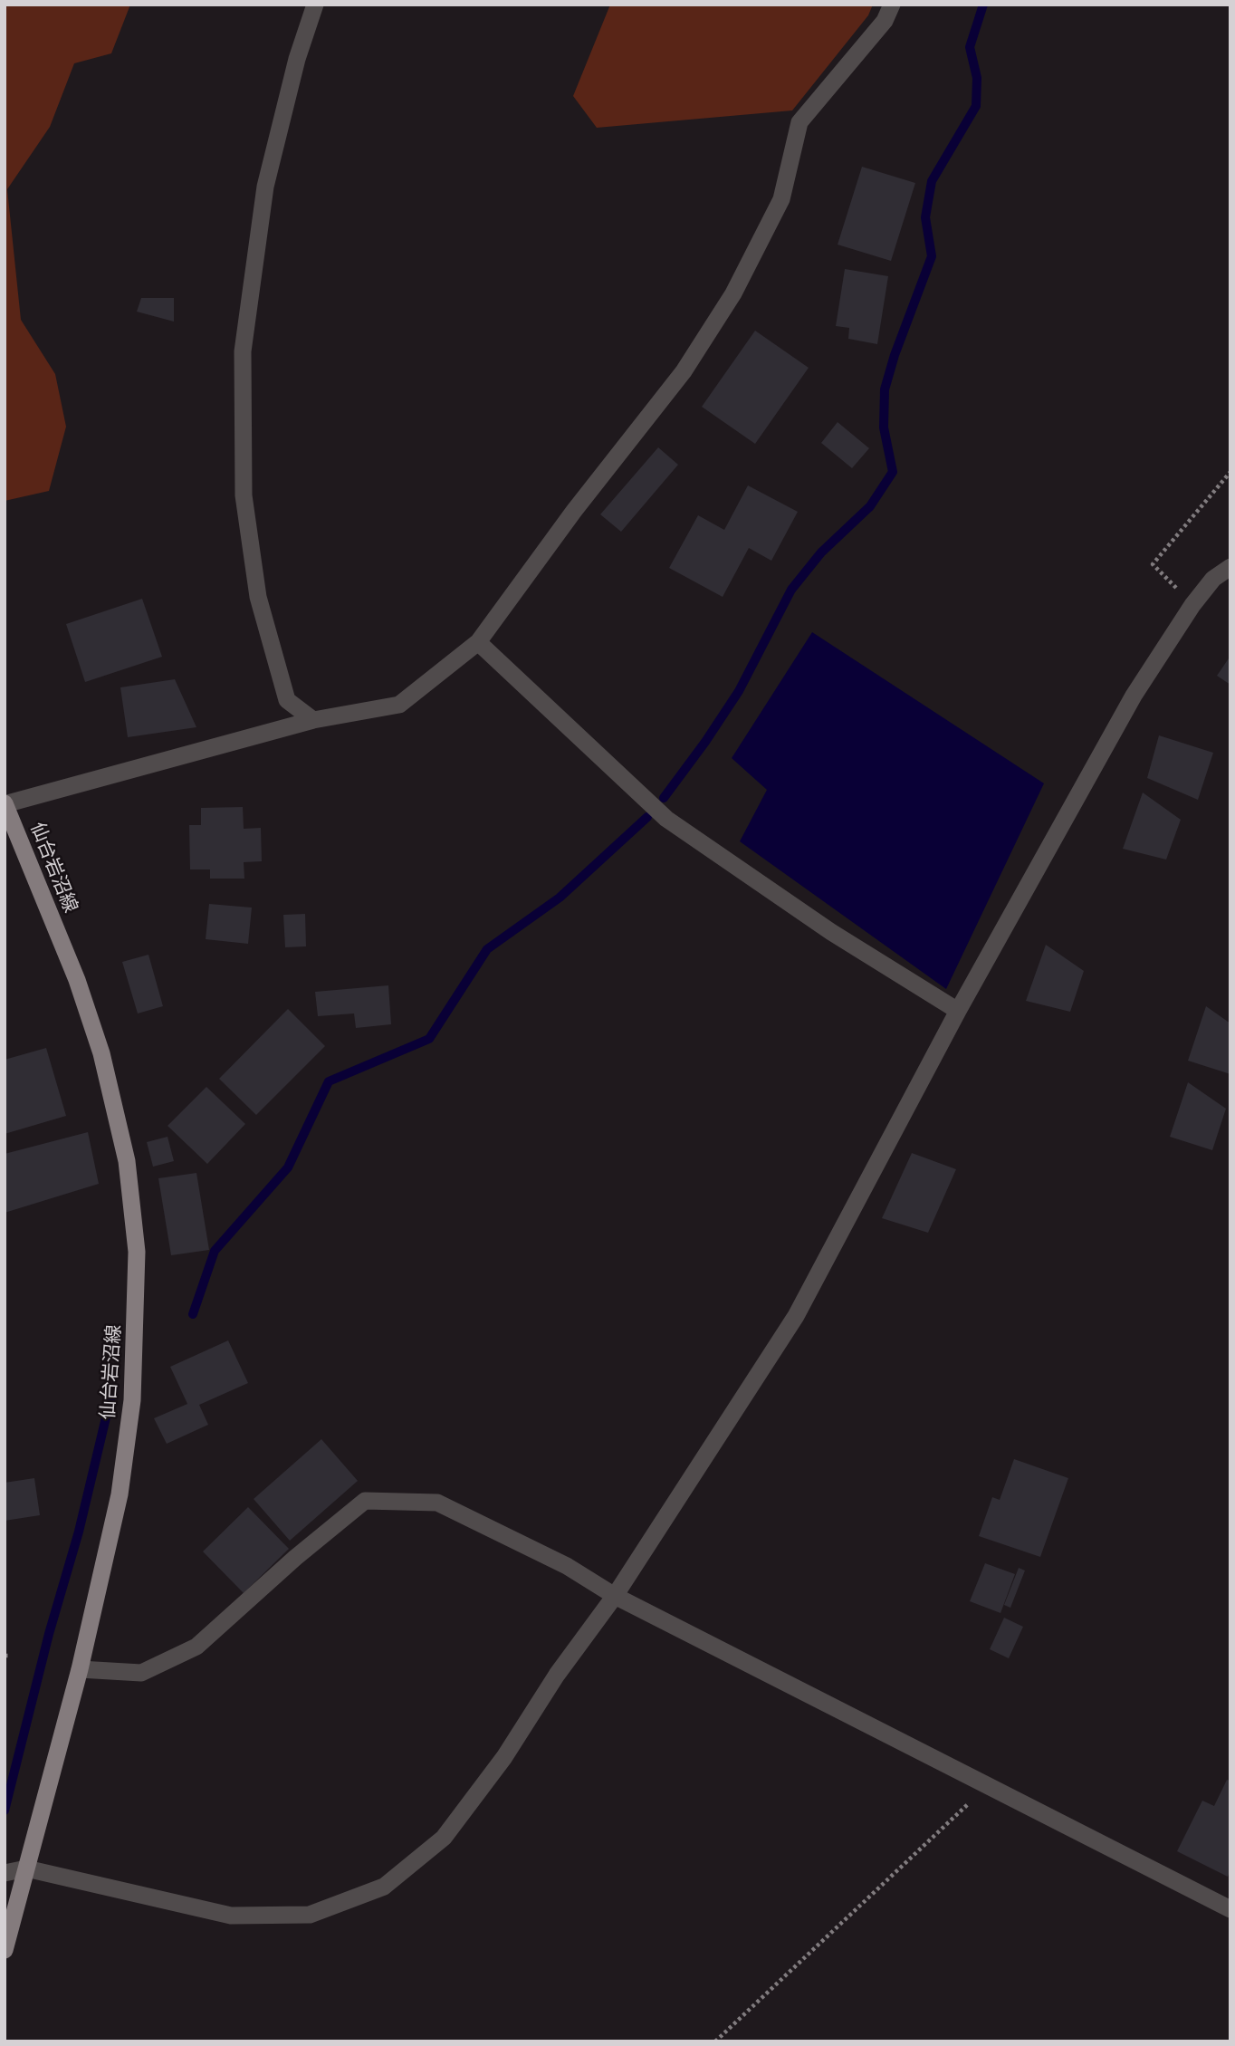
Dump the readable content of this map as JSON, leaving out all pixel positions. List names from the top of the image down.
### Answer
{
  "streets": {
    "main road": ["仙台岩沼線"]
  }
}
